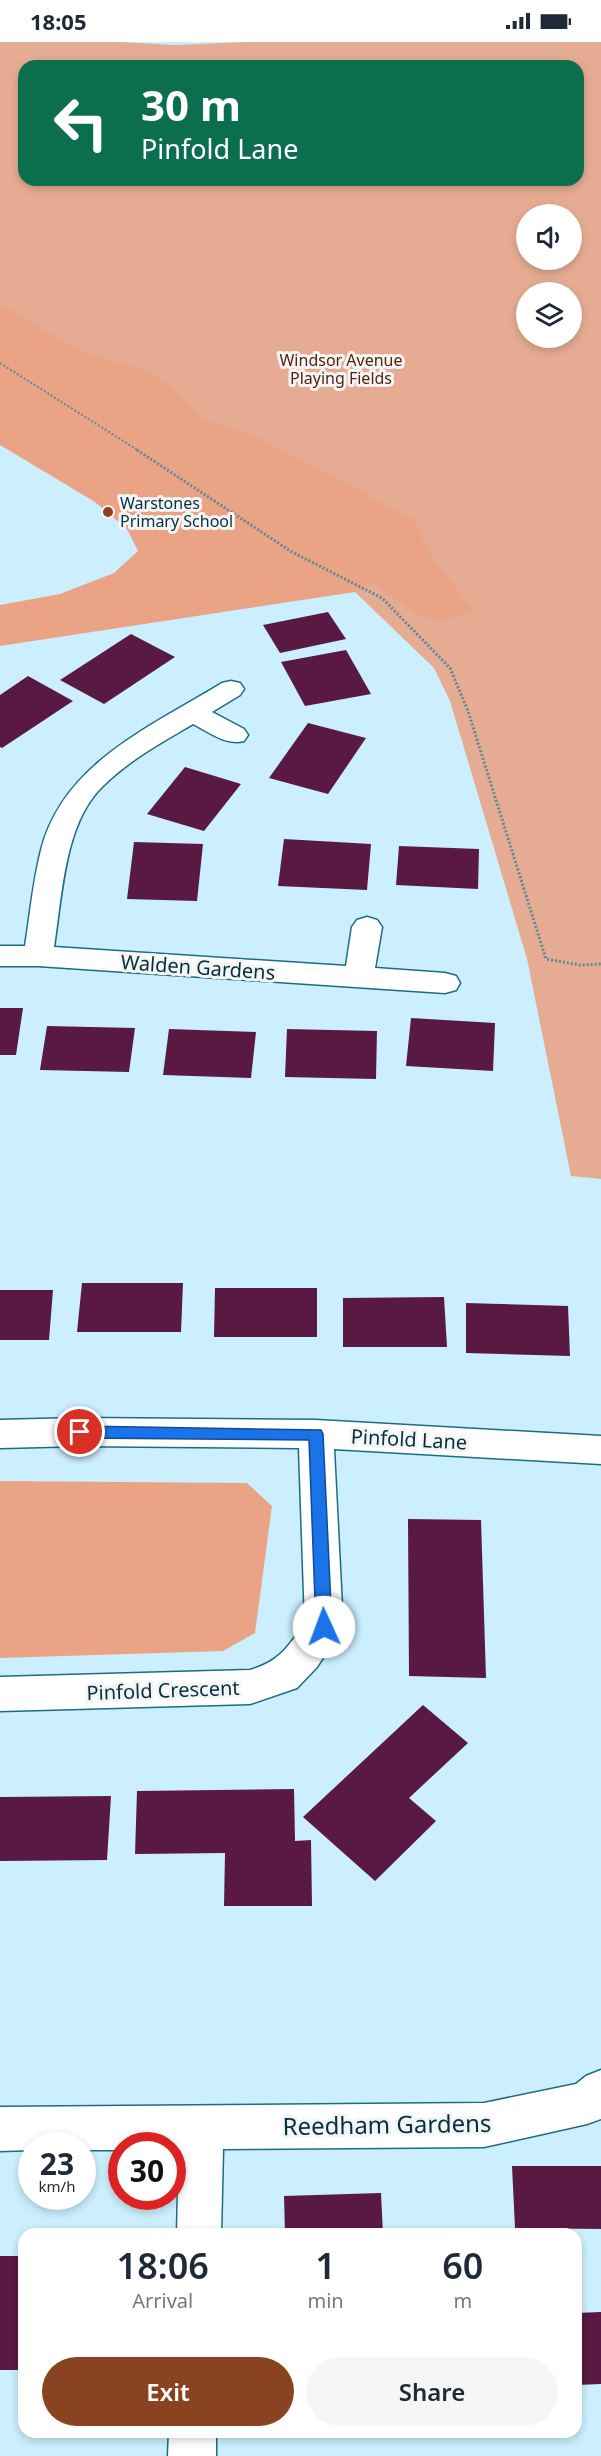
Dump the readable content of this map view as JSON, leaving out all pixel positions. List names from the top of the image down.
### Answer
{
  "streets": {
    "street": [
      "Walden Gardens",
      "Pinfold Lane",
      "Pinfold Crescent",
      "Reedham Gardens"
    ]
  },
  "crossings": [
    ["Pinfold Lane", "Pinfold Crescent"]
  ],
  "parks": ["Windsor Avenue Playing Fields"],
  "places": ["Warstones Primary School"],
  "page": {
    "status": "18:05",
    "turn": ["30 m", "Pinfold Lane"],
    "speed": "23 km/h",
    "limit": "30",
    "eta": [
      "18:06",
      "Arrival",
      "1",
      "min",
      "60",
      "m"
    ],
    "buttons": ["Exit", "Share"]
  }
}
